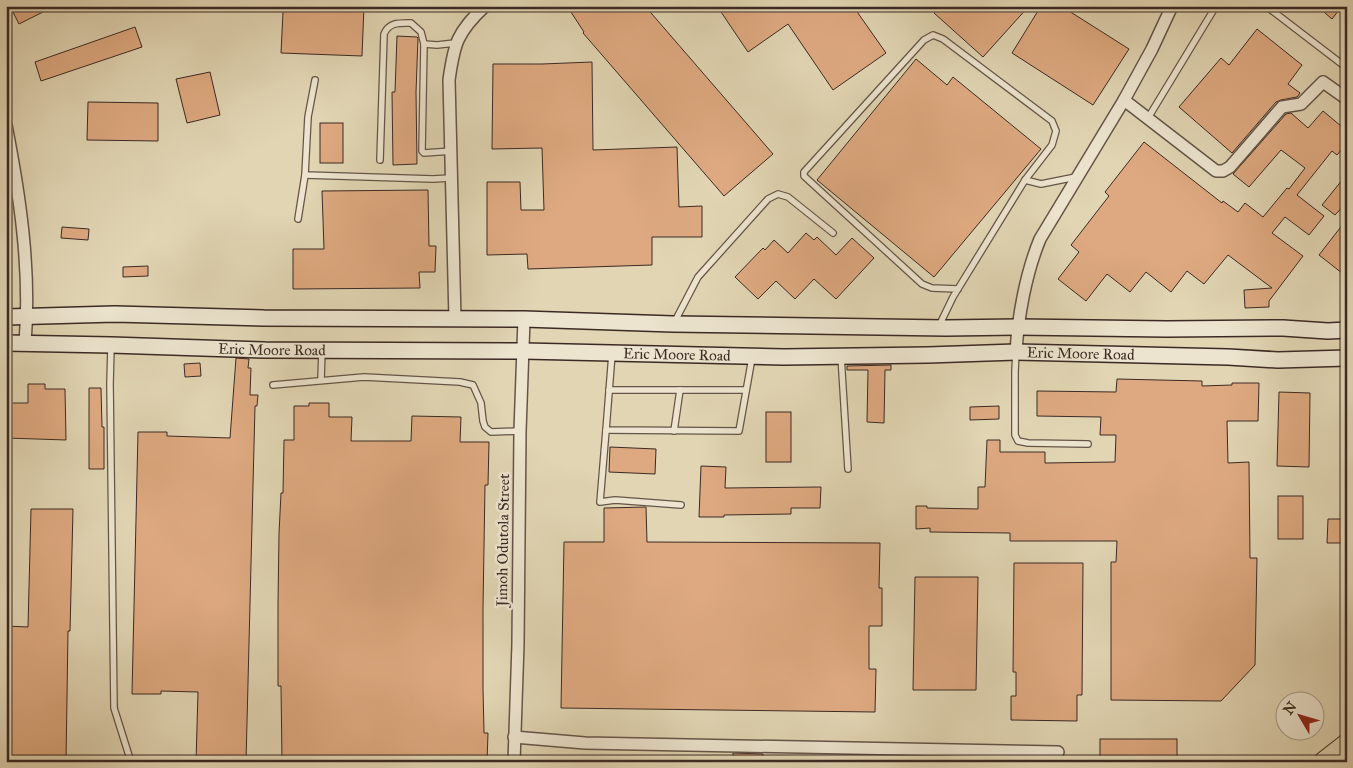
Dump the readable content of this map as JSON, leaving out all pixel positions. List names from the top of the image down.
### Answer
{
  "streets": {
    "street": ["Eric Moore Road", "Jimoh Odutola Street"]
  },
  "crossings": [
    ["Eric Moore Road", "Jimoh Odutola Street"]
  ],
  "north": "top left"
}
